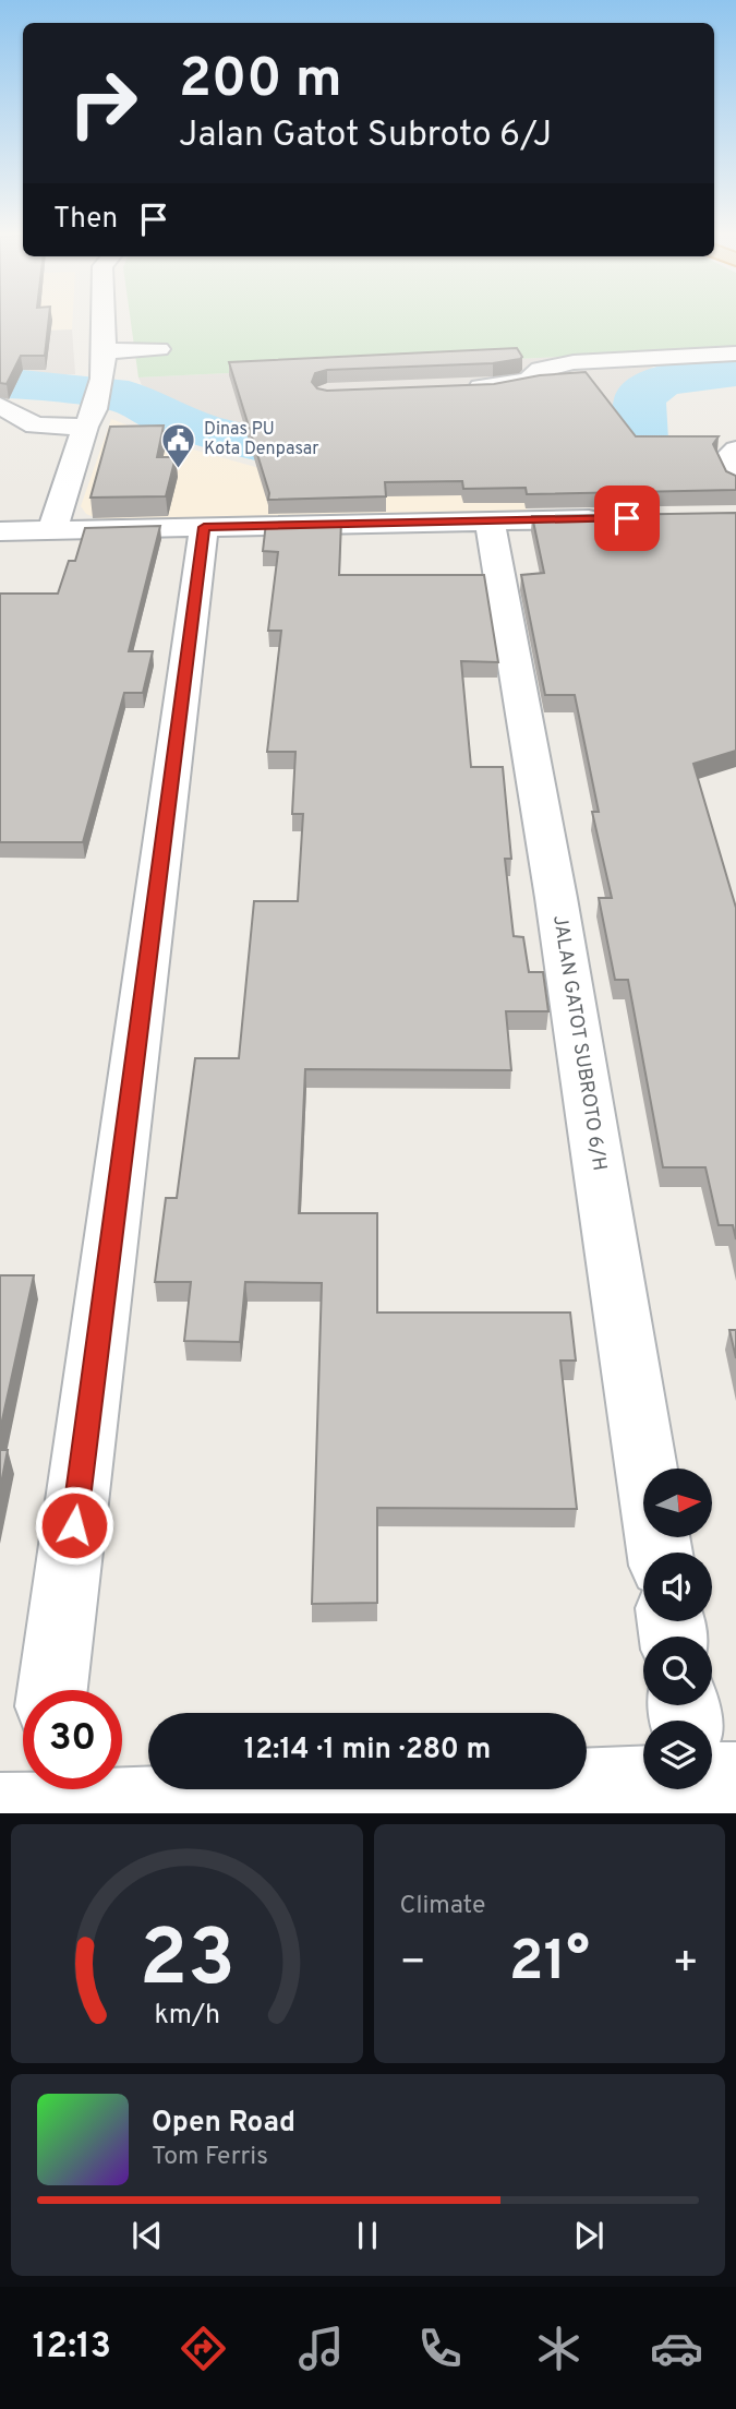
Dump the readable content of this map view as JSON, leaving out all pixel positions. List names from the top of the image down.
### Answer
{
  "streets": {
    "street": ["JALAN GATOT SUBROTO 6/H"]
  },
  "places": {
    "public building": ["Dinas PU Kota Denpasar"]
  },
  "north": "right",
  "page": {
    "turn": ["200 m", "Jalan Gatot Subroto 6/J"],
    "then": "Then",
    "limit": "30",
    "trip": "12:14 · 1 min · 280 m",
    "tile": "Climate",
    "heat": ["−", "21°", "+"],
    "song": ["Open Road", "Tom Ferris"],
    "tabs": "12:13",
    "gauge": ["23", "km/h"]
  }
}
